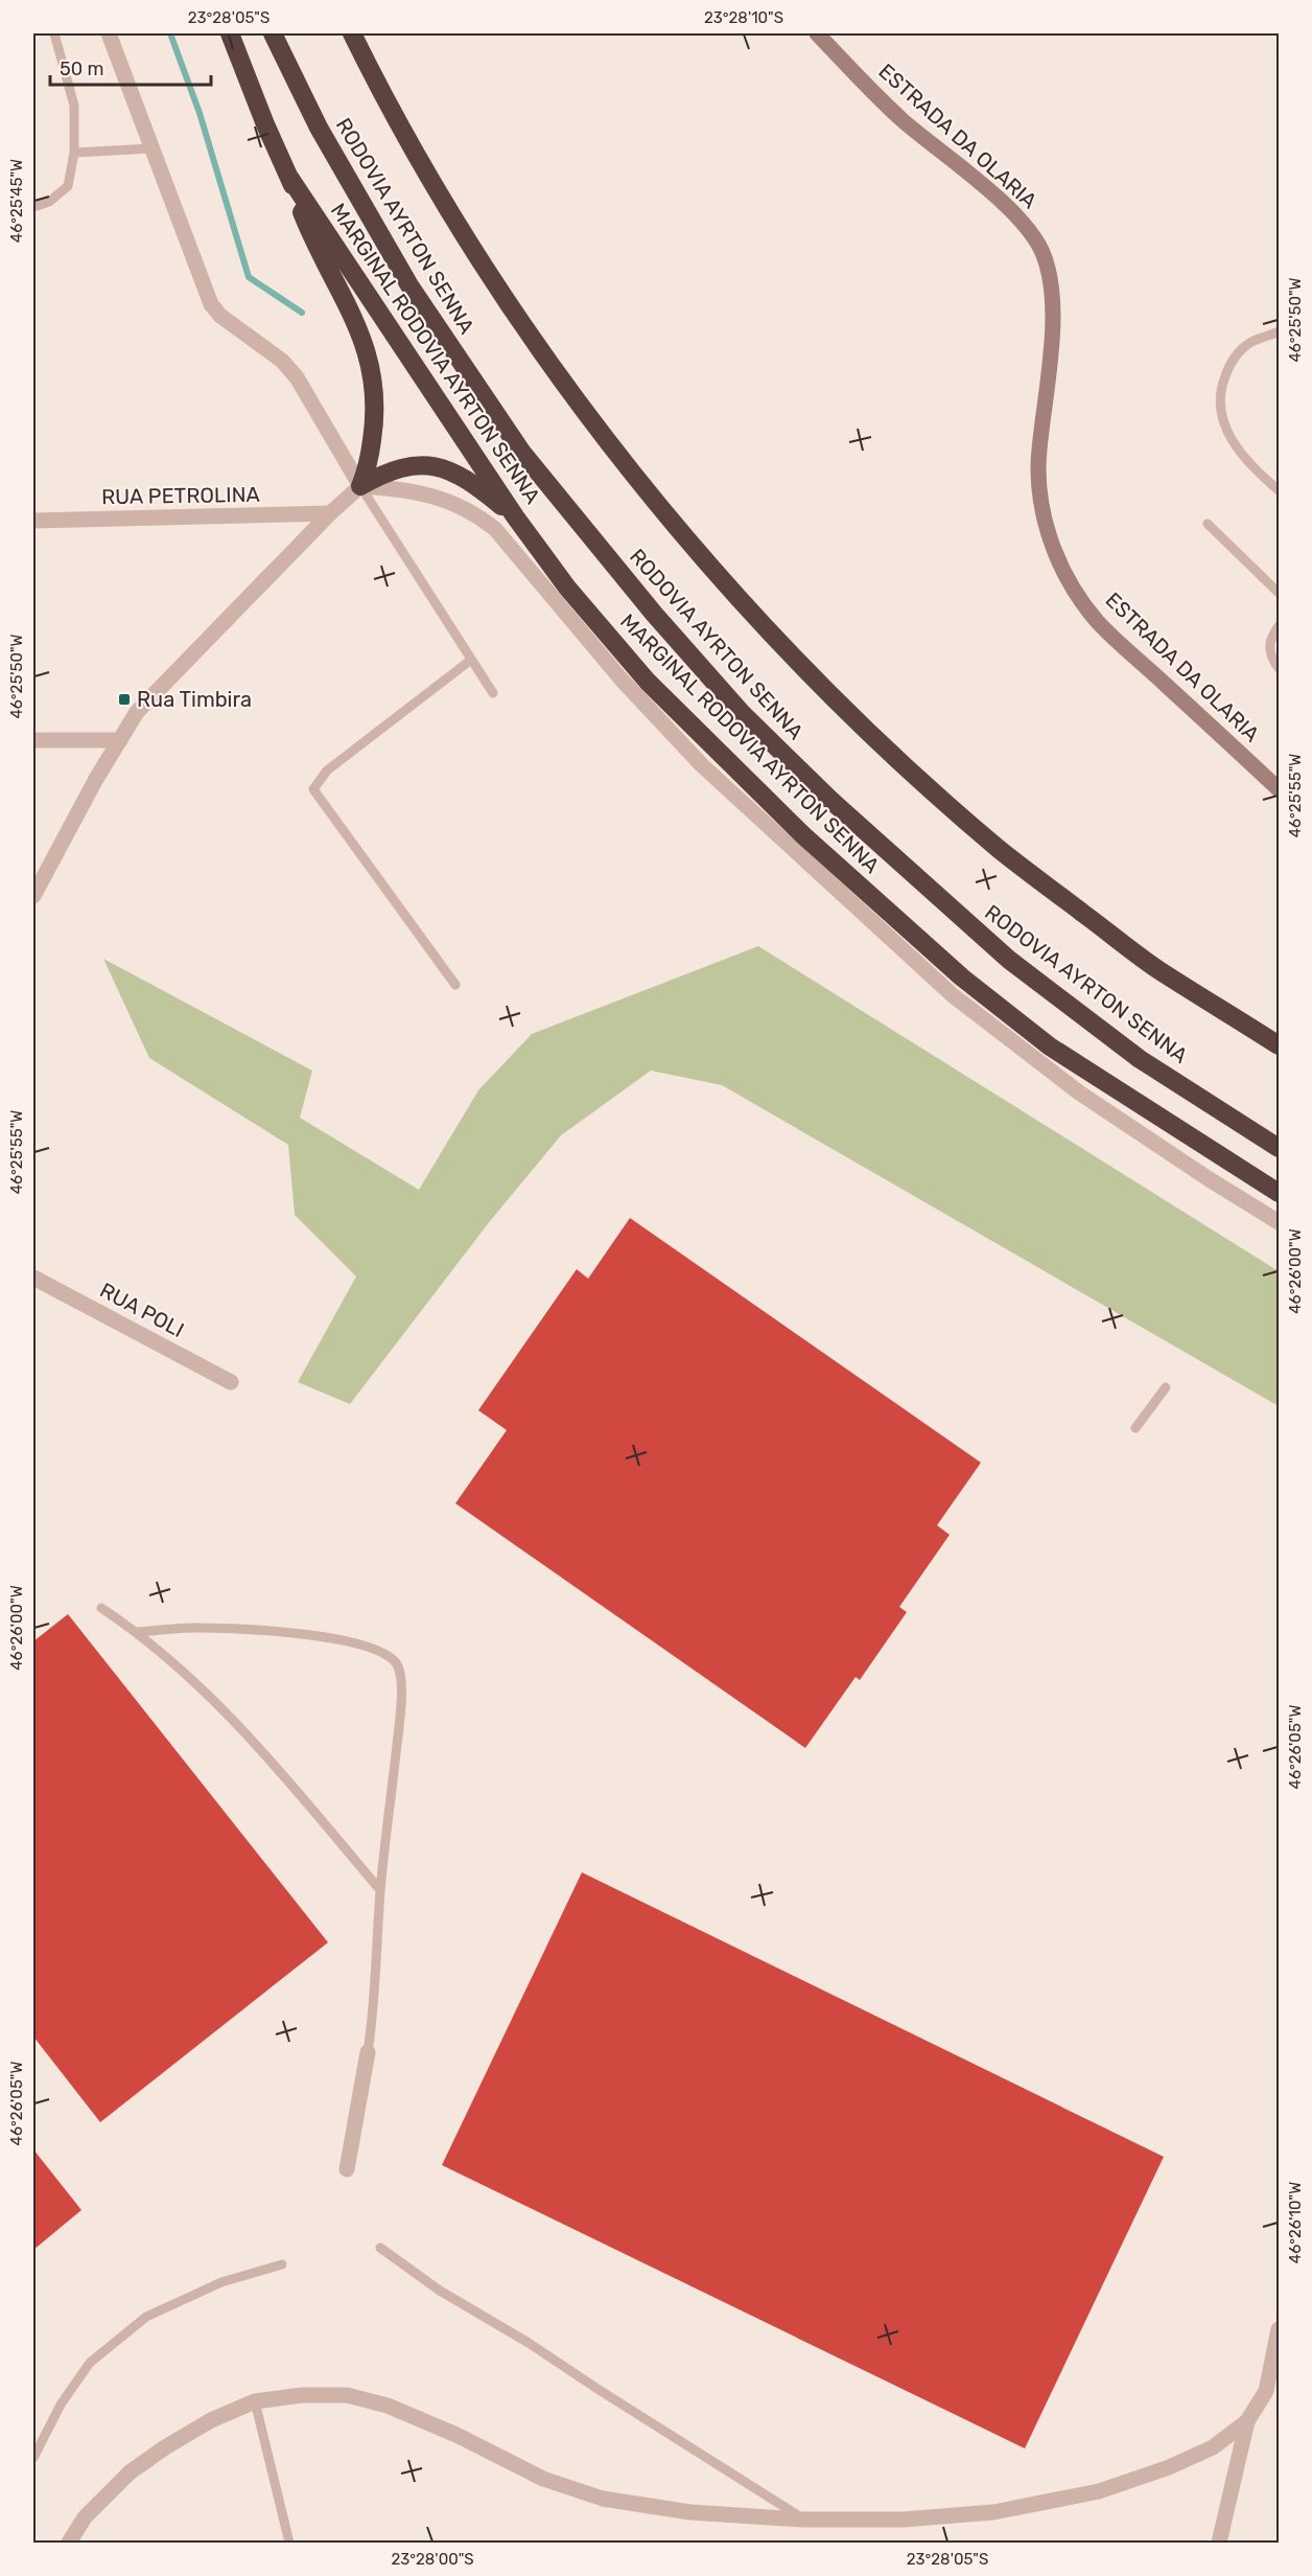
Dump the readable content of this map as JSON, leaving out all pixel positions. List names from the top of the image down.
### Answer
{
  "streets": {
    "highway": ["RODOVIA AYRTON SENNA", "MARGINAL RODOVIA AYRTON SENNA"],
    "main road": ["ESTRADA DA OLARIA"],
    "street": ["RUA PETROLINA", "RUA POLI"]
  },
  "places": {
    "transit": ["Rua Timbira"]
  },
  "scale_bar": "50 m",
  "coordinates": [
    "23°28'05\"S",
    "23°28'10\"S",
    "46°25'45\"W",
    "46°25'50\"W",
    "46°25'55\"W",
    "46°26'00\"W",
    "46°26'05\"W",
    "46°26'10\"W",
    "23°28'00\"S"
  ]
}
